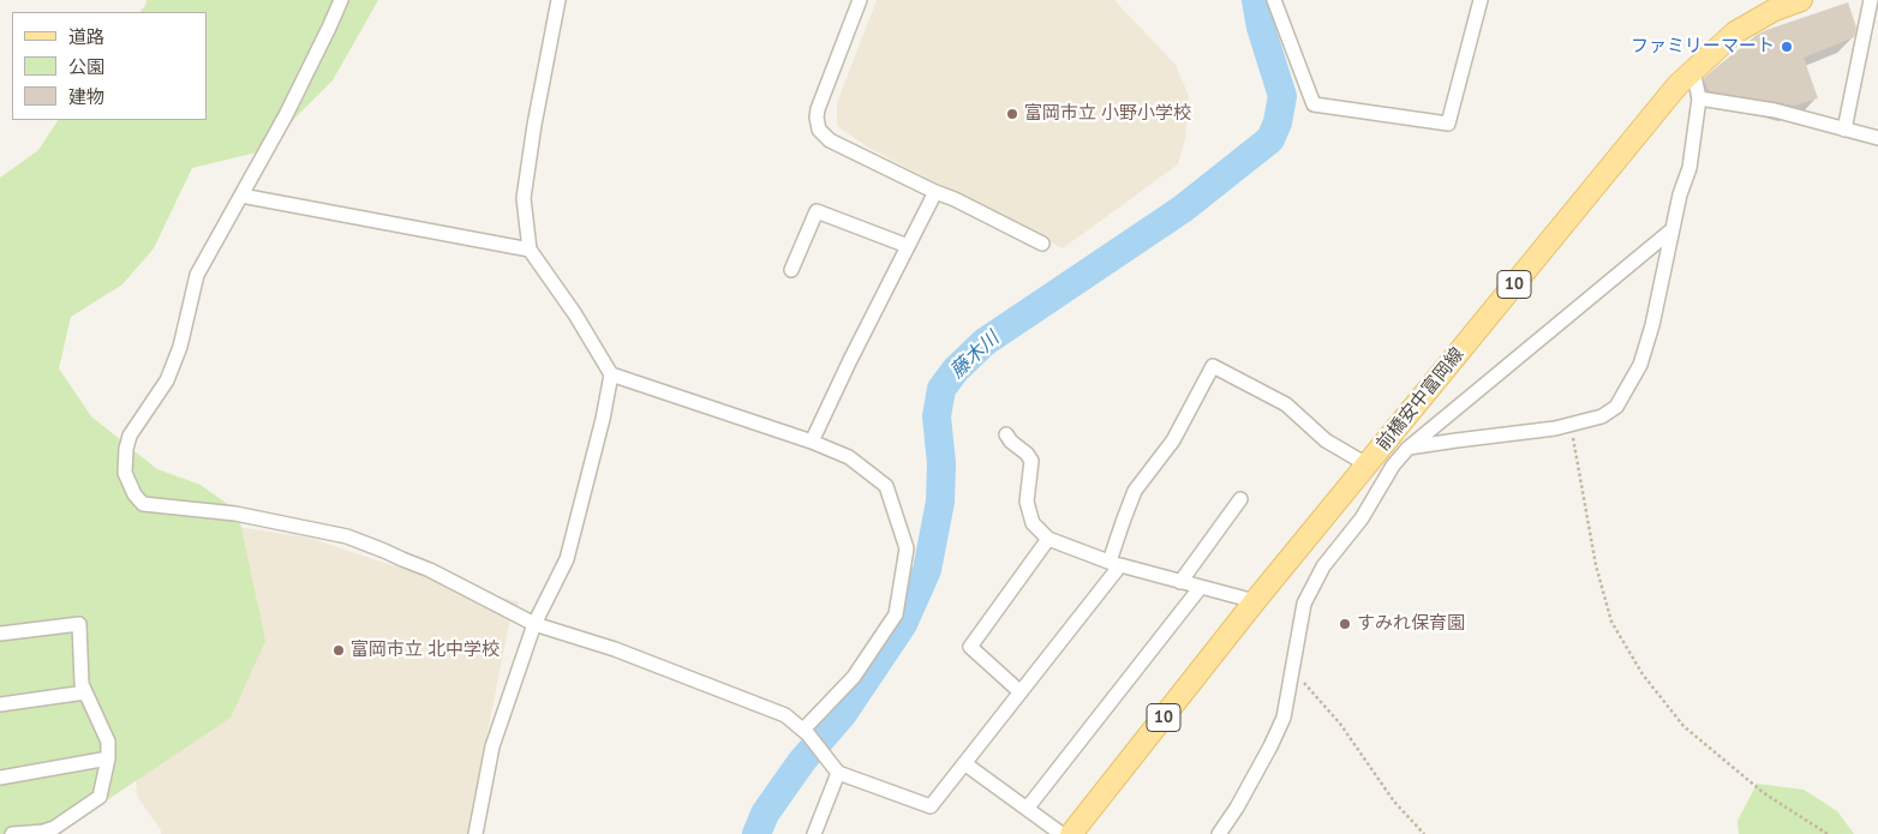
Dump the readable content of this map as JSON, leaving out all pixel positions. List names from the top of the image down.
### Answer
{
  "streets": {
    "main road": ["10", "前橋安中富岡線"]
  },
  "water": ["藤木川"],
  "places": [
    "ファミリーマート",
    "富岡市立 小野小学校",
    "すみれ保育園",
    "富岡市立 北中学校"
  ],
  "legend": ["道路", "公園", "建物"]
}
